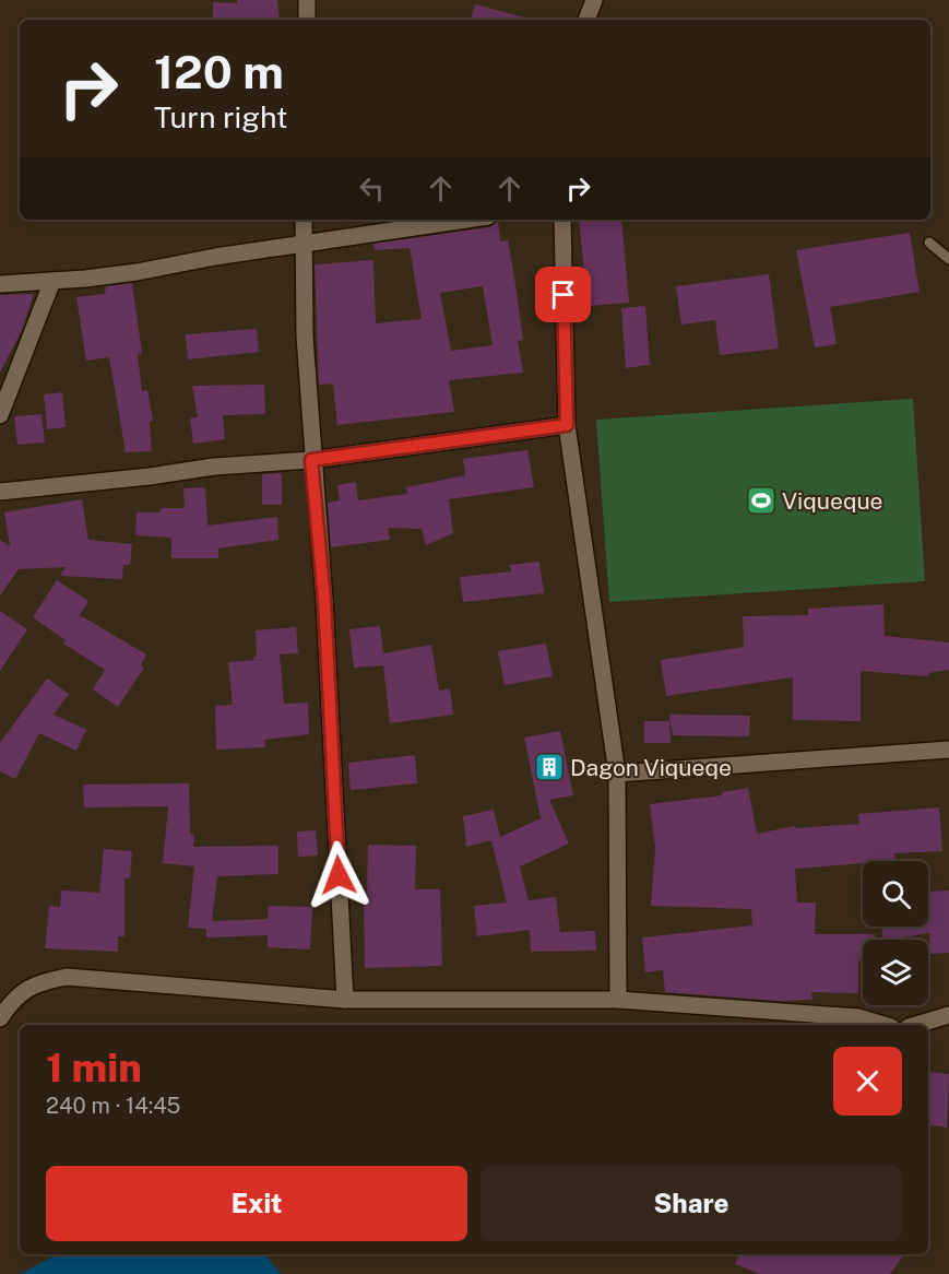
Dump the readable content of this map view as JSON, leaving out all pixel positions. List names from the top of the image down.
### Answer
{
  "places": {
    "sports": ["Viqueque"],
    "building": ["Dagon Viqueqe"]
  },
  "page": {
    "turn": ["120 m", "Turn right"],
    "heading": ["1 min", "240 m · 14:45"],
    "buttons": ["Exit", "Share"]
  }
}
